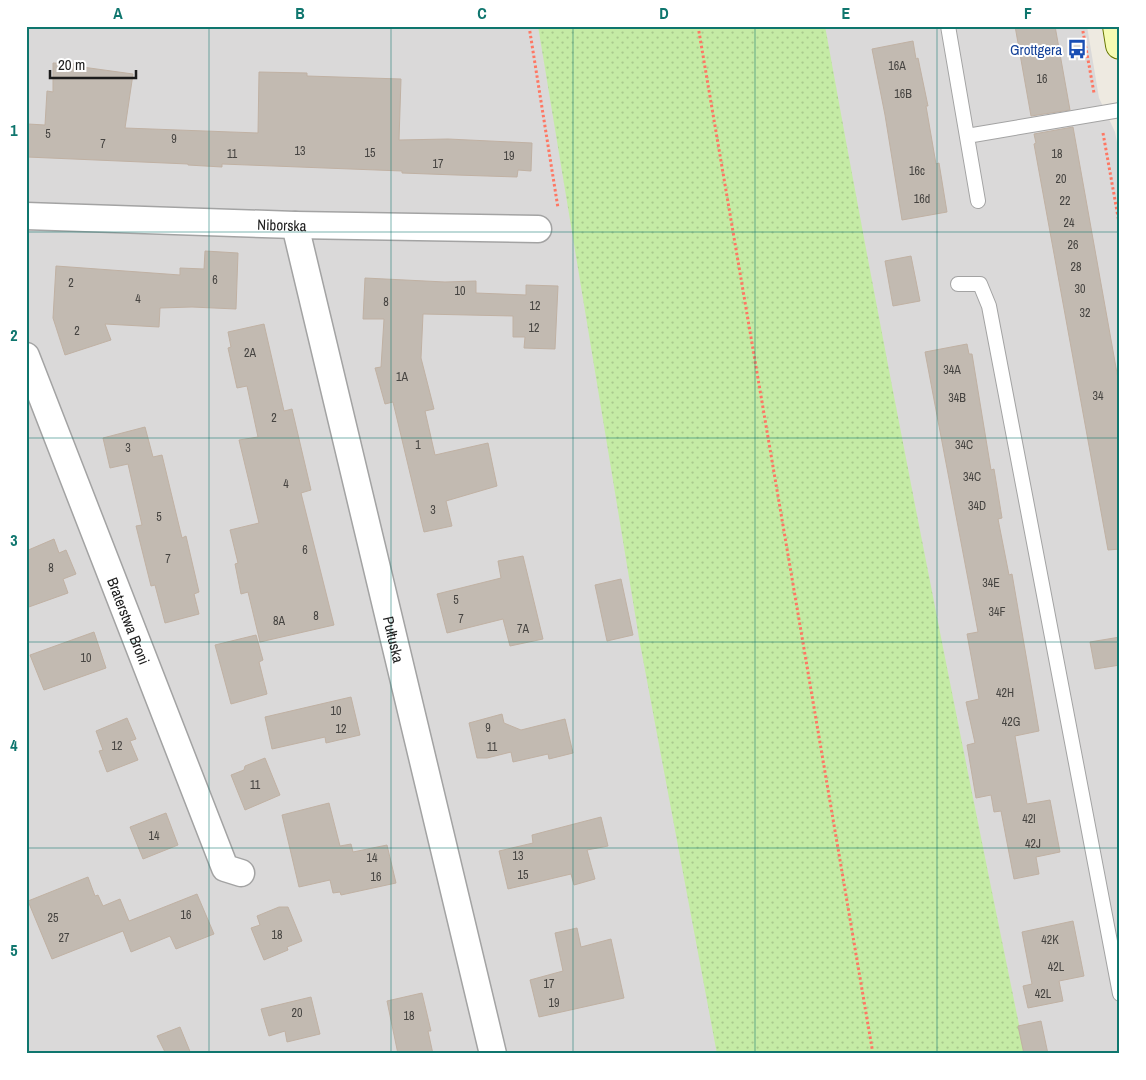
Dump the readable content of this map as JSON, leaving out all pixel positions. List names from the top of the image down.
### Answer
{
  "streets": {
    "street": ["Niborska", "Braterstwa Broni", "Pułtuska"]
  },
  "crossings": [
    ["Niborska", "Pułtuska"]
  ],
  "places": {
    "bus stop": ["Grottgera"]
  },
  "house_numbers": [
    "16A",
    "16",
    "16B",
    "5",
    "9",
    "7",
    "13",
    "15",
    "11",
    "18",
    "19",
    "17",
    "16c",
    "20",
    "16d",
    "22",
    "24",
    "26",
    "28",
    "6",
    "2",
    "30",
    "10",
    "4",
    "8",
    "12",
    "32",
    "12",
    "2",
    "2A",
    "34A",
    "1A",
    "34",
    "34B",
    "2",
    "1",
    "34C",
    "3",
    "34C",
    "4",
    "34D",
    "3",
    "5",
    "6",
    "7",
    "8",
    "34E",
    "5",
    "34F",
    "8",
    "7",
    "8A",
    "7A",
    "10",
    "42H",
    "10",
    "42G",
    "9",
    "12",
    "12",
    "11",
    "11",
    "42I",
    "14",
    "42J",
    "13",
    "14",
    "15",
    "16",
    "16",
    "25",
    "18",
    "27",
    "42K",
    "42L",
    "17",
    "42L",
    "19",
    "20",
    "18"
  ],
  "scale_bar": "20 m",
  "grid": {
    "columns": [
      "A",
      "B",
      "C",
      "D",
      "E",
      "F"
    ],
    "rows": [
      "1",
      "2",
      "3",
      "4",
      "5"
    ]
  }
}
